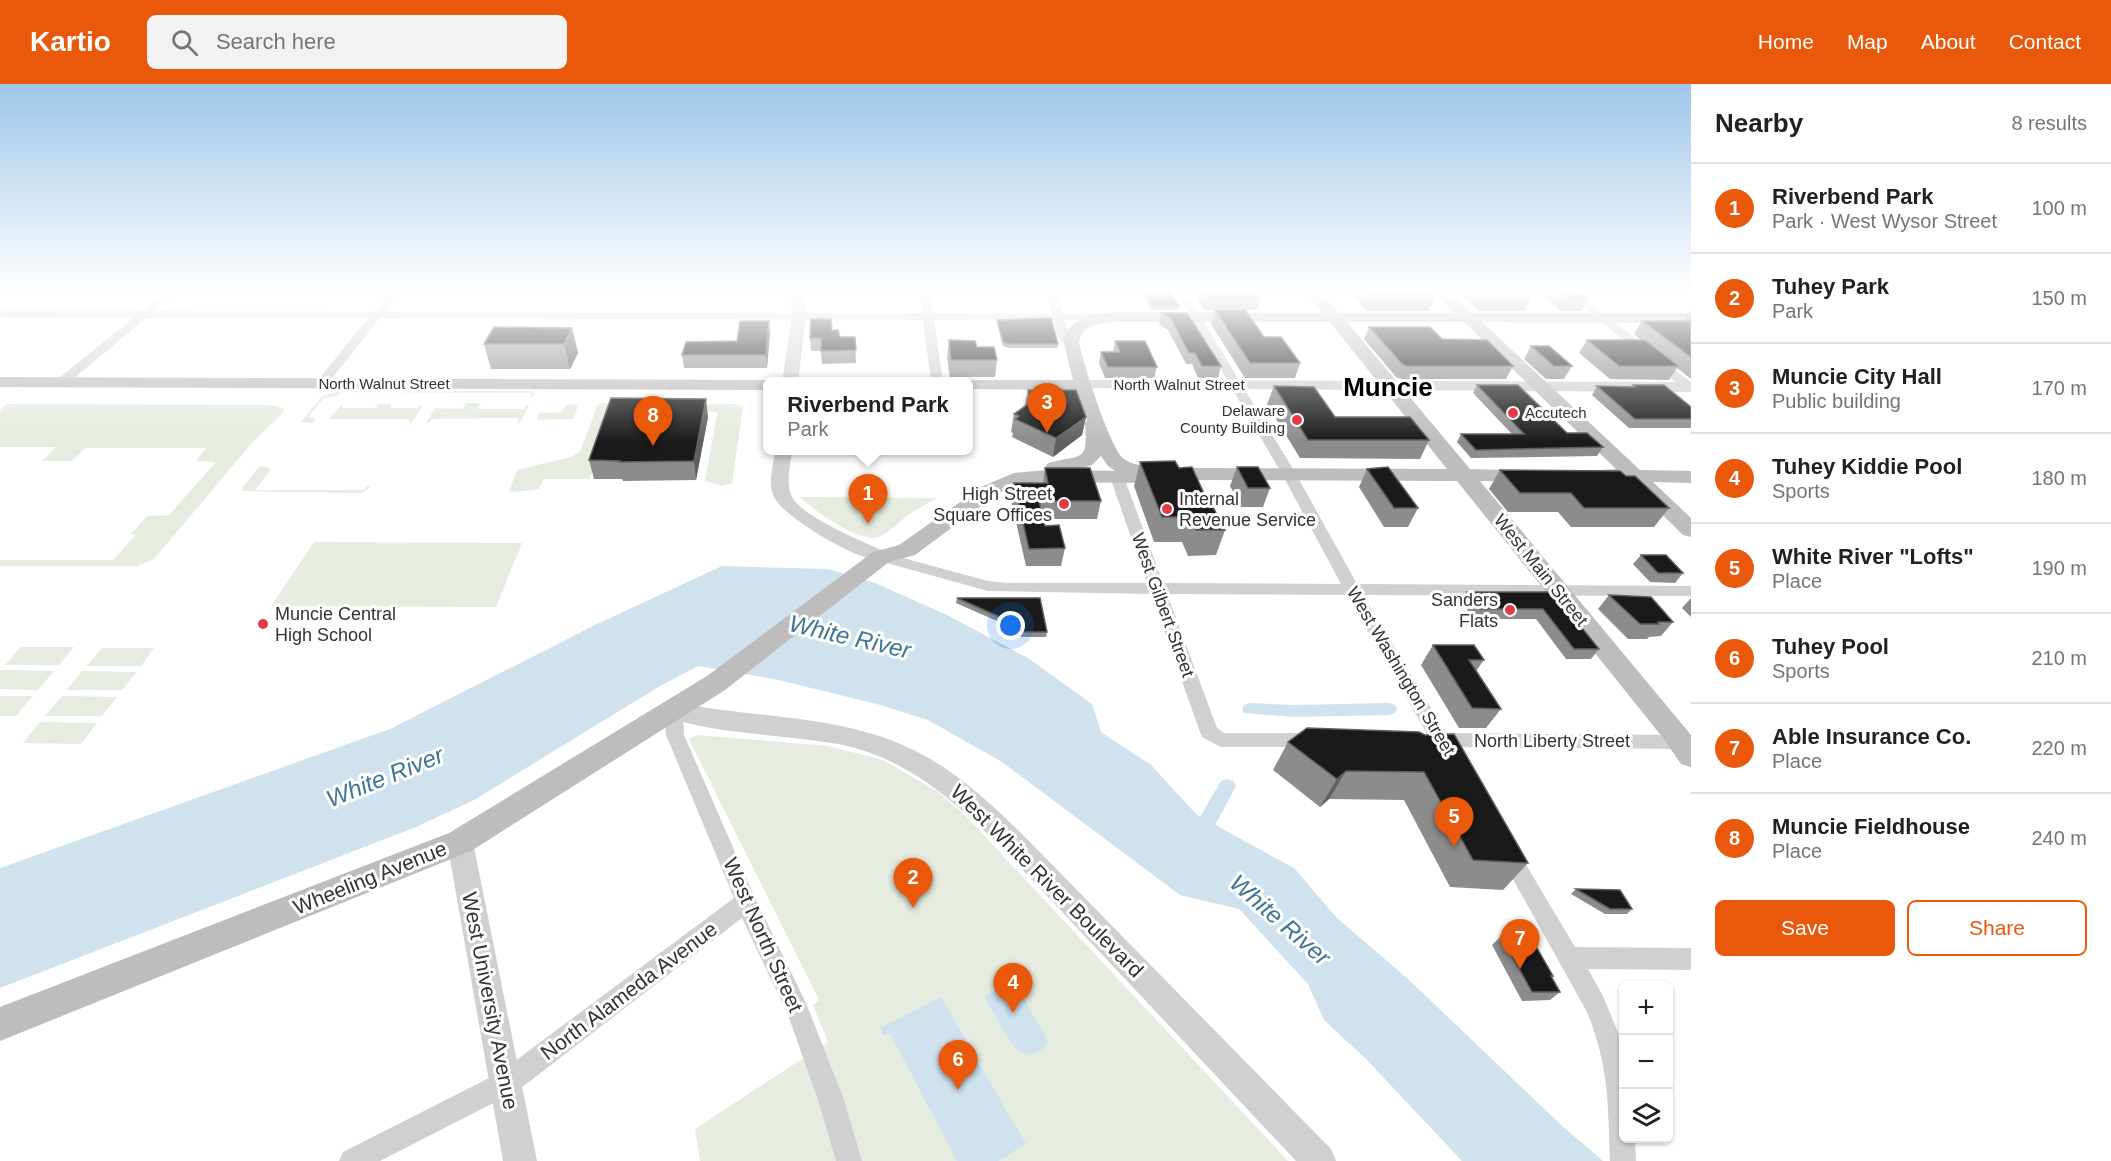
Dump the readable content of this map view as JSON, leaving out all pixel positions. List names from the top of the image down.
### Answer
{
  "streets": {
    "main road": ["North Walnut Street", "West Main Street", "Wheeling Avenue"],
    "street": [
      "West Gilbert Street",
      "West Washington Street",
      "North Liberty Street",
      "West White River Boulevard",
      "West North Street",
      "North Alameda Avenue",
      "West University Avenue"
    ]
  },
  "crossings": [
    ["North Walnut Street", "West Main Street"],
    ["North Walnut Street", "West Washington Street"],
    ["West Main Street", "North Liberty Street"],
    ["West Washington Street", "North Liberty Street"],
    ["Wheeling Avenue", "West White River Boulevard"],
    ["Wheeling Avenue", "West North Street"],
    ["Wheeling Avenue", "West University Avenue"],
    ["West White River Boulevard", "West North Street"],
    ["West North Street", "North Alameda Avenue"],
    ["North Alameda Avenue", "West University Avenue"]
  ],
  "districts": ["Muncie"],
  "water": ["White River"],
  "places": [
    "Accutech",
    "Delaware County Building",
    "High Street Square Offices",
    "Internal Revenue Service",
    "Sanders Flats",
    "Muncie Central High School"
  ],
  "page": {
    "header": "Kartio",
    "search": "Search here",
    "nav": [
      "Home",
      "Map",
      "About",
      "Contact"
    ],
    "heading": ["Nearby", "8 results"],
    "list": [
      {
        "mark": "1",
        "name": "Riverbend Park",
        "note": "Park · West Wysor Street",
        "value": "100 m"
      },
      {
        "mark": "2",
        "name": "Tuhey Park",
        "note": "Park",
        "value": "150 m"
      },
      {
        "mark": "3",
        "name": "Muncie City Hall",
        "note": "Public building",
        "value": "170 m"
      },
      {
        "mark": "4",
        "name": "Tuhey Kiddie Pool",
        "note": "Sports",
        "value": "180 m"
      },
      {
        "mark": "5",
        "name": "White River \"Lofts\"",
        "note": "Place",
        "value": "190 m"
      },
      {
        "mark": "6",
        "name": "Tuhey Pool",
        "note": "Sports",
        "value": "210 m"
      },
      {
        "mark": "7",
        "name": "Able Insurance Co.",
        "note": "Place",
        "value": "220 m"
      },
      {
        "mark": "8",
        "name": "Muncie Fieldhouse",
        "note": "Place",
        "value": "240 m"
      }
    ],
    "popup": ["Riverbend Park", "Park"],
    "pins": [
      "3",
      "8",
      "1",
      "5",
      "2",
      "7",
      "4",
      "6"
    ],
    "buttons": ["Save", "Share"],
    "map_buttons": ["+", "−"]
  }
}
